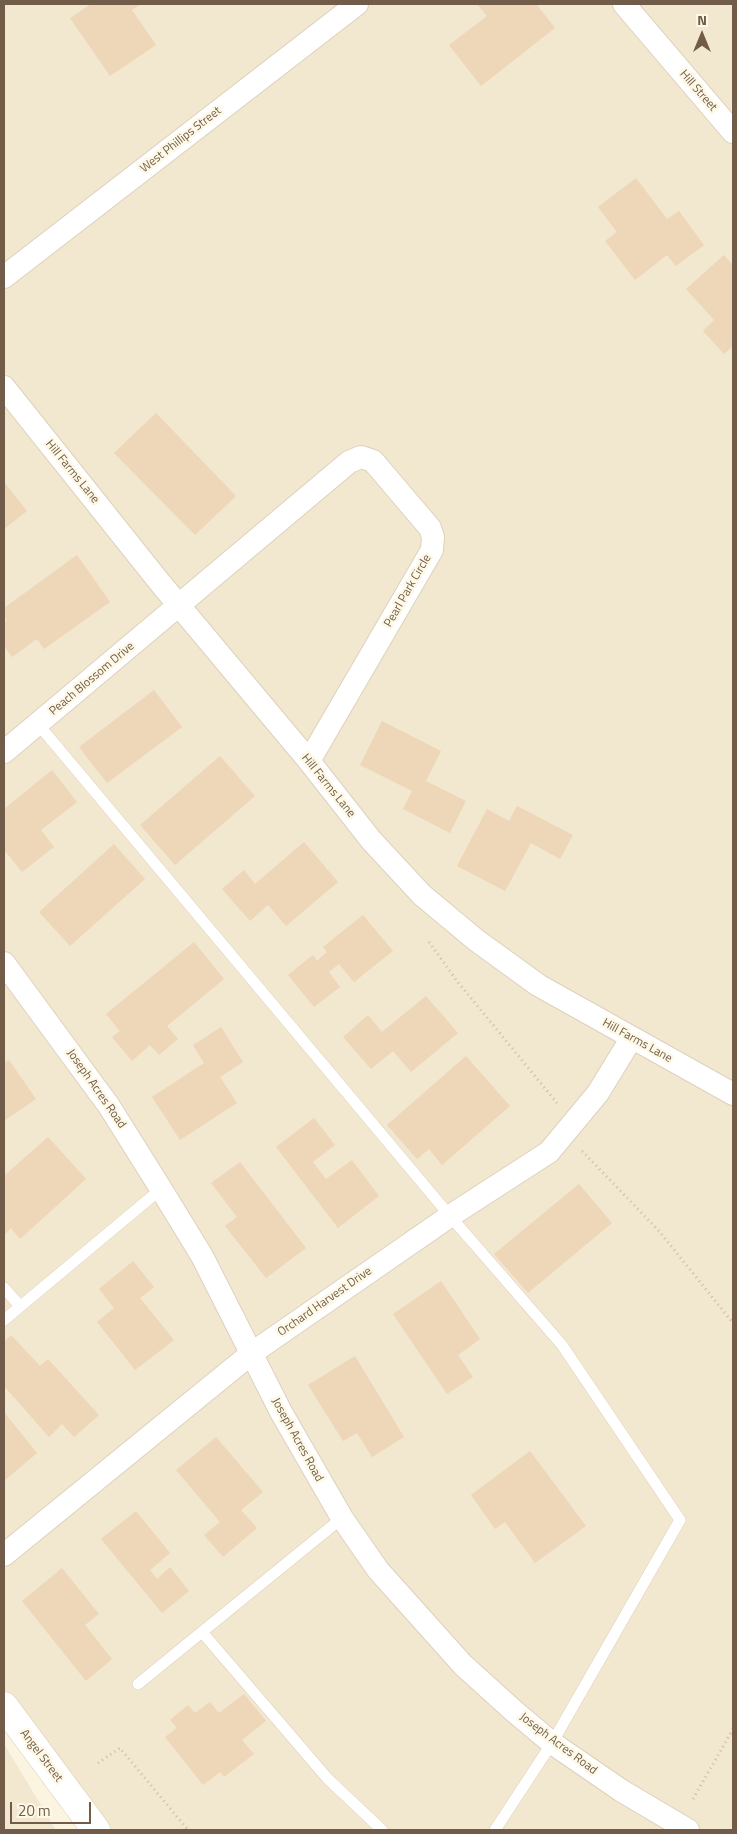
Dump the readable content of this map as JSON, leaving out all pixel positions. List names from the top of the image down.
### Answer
{
  "streets": {
    "main road": ["Angel Street"],
    "street": [
      "Hill Street",
      "West Phillips Street",
      "Hill Farms Lane",
      "Pearl Park Circle",
      "Peach Blossom Drive",
      "Joseph Acres Road",
      "Orchard Harvest Drive"
    ]
  },
  "crossings": [
    ["Hill Farms Lane", "Pearl Park Circle"],
    ["Hill Farms Lane", "Peach Blossom Drive"],
    ["Hill Farms Lane", "Orchard Harvest Drive"],
    ["Pearl Park Circle", "Peach Blossom Drive"],
    ["Joseph Acres Road", "Orchard Harvest Drive"]
  ],
  "scale_bar": "20 m",
  "north": "top"
}
